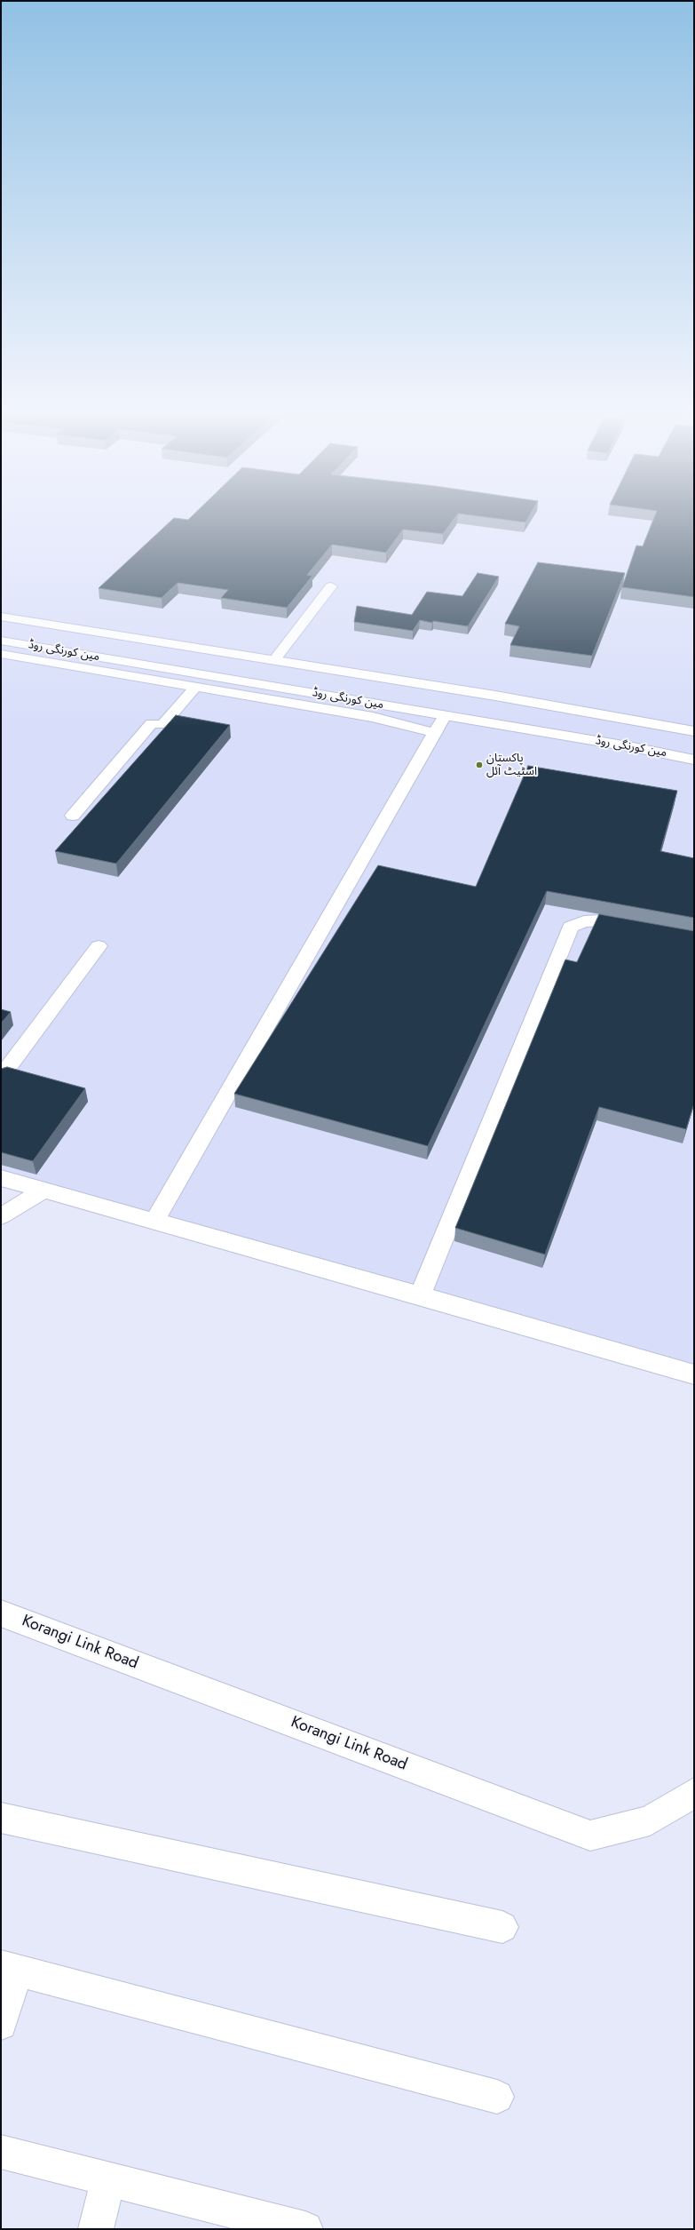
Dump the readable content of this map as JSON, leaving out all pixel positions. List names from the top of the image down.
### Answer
{
  "streets": {
    "street": ["مین کورنگی روڈ", "Korangi Link Road"]
  },
  "places": ["پاکستان اسٹیٹ آئل"]
}
